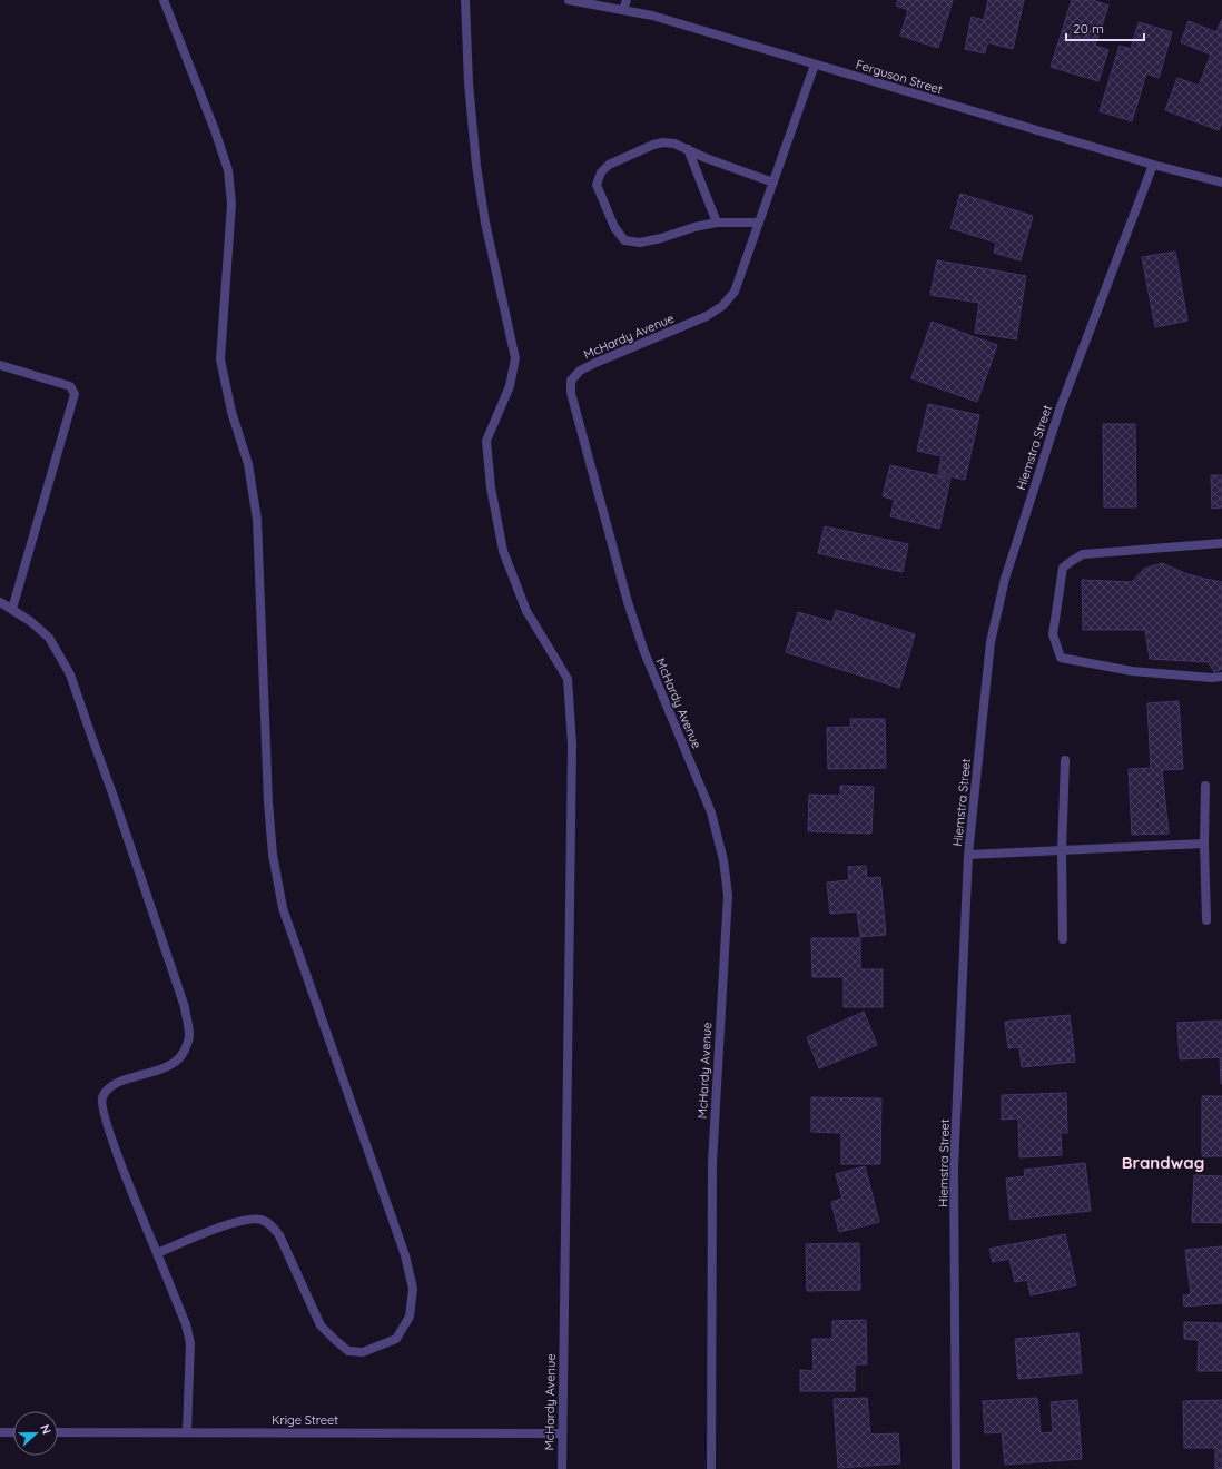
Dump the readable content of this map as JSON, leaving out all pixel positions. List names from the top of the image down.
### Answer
{
  "streets": {
    "street": [
      "Ferguson Street",
      "McHardy Avenue",
      "Hiemstra Street",
      "Krige Street"
    ]
  },
  "crossings": [
    ["Ferguson Street", "McHardy Avenue"],
    ["Ferguson Street", "Hiemstra Street"],
    ["McHardy Avenue", "Krige Street"]
  ],
  "districts": ["Brandwag"],
  "scale_bar": "20 m",
  "north": "right"
}
